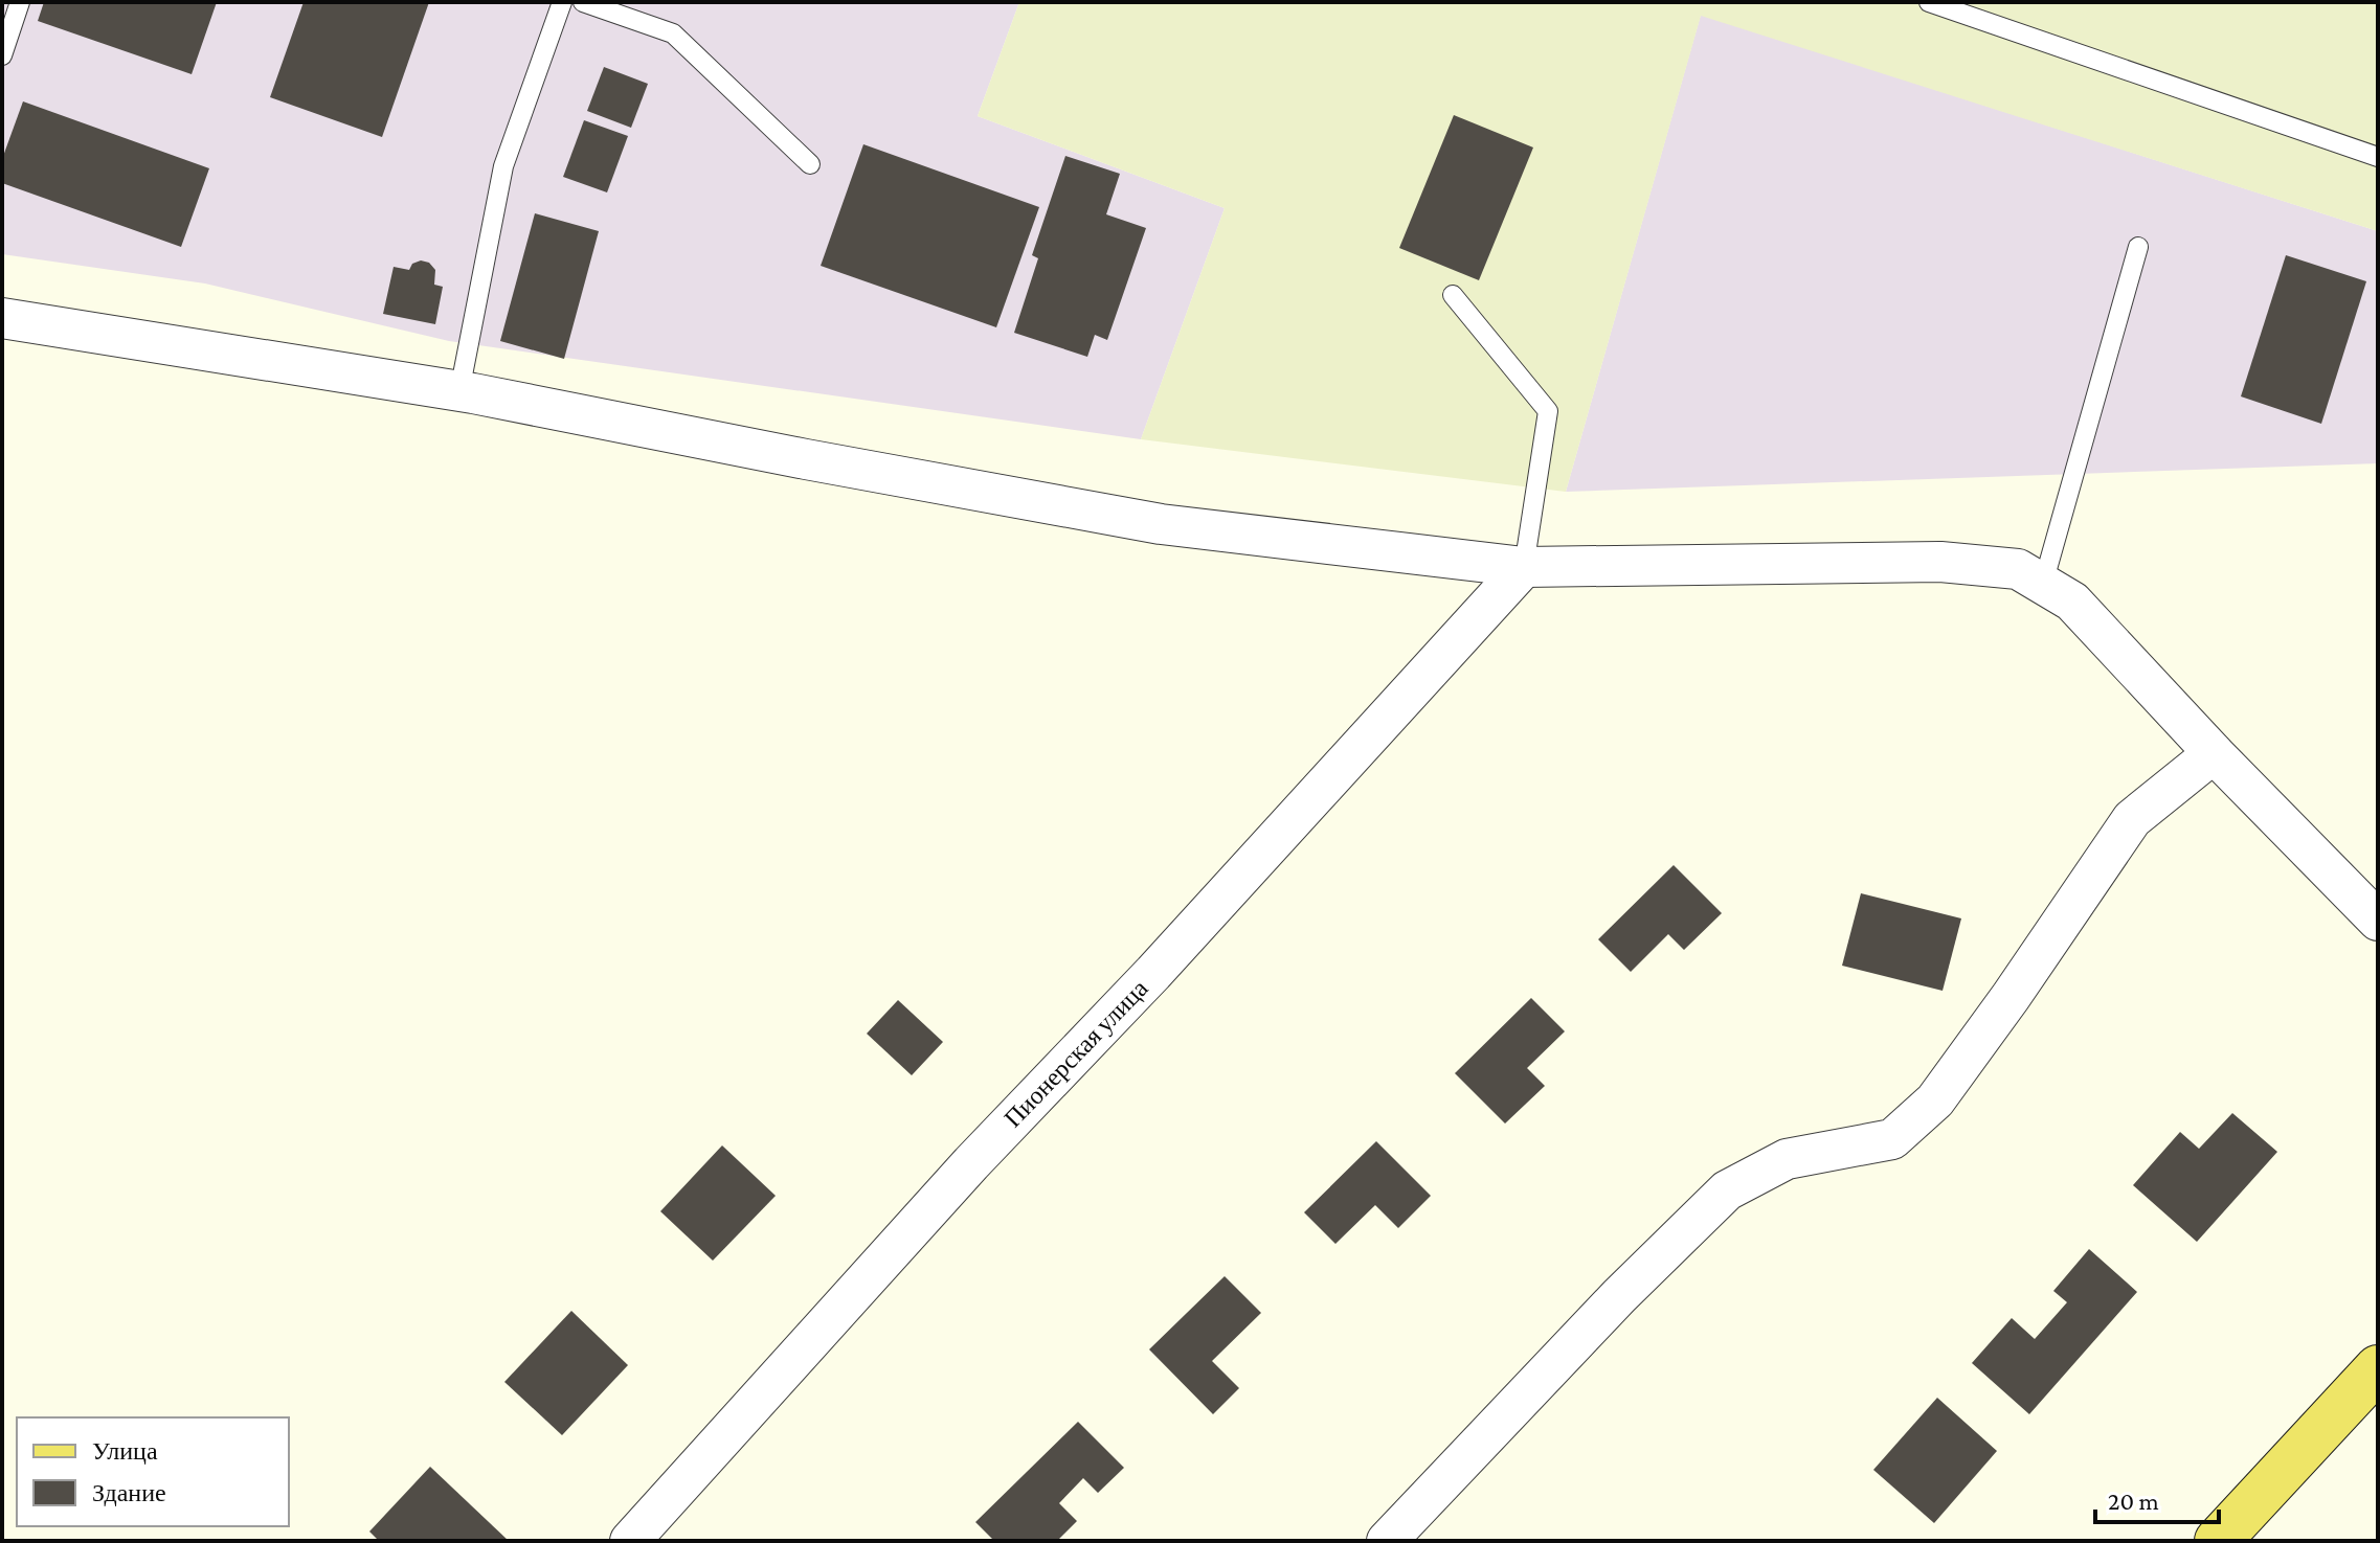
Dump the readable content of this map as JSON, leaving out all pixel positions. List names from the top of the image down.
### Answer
{
  "streets": {
    "street": ["Пионерская улица"]
  },
  "legend": ["Улица", "Здание"],
  "scale_bar": "20 m"
}
